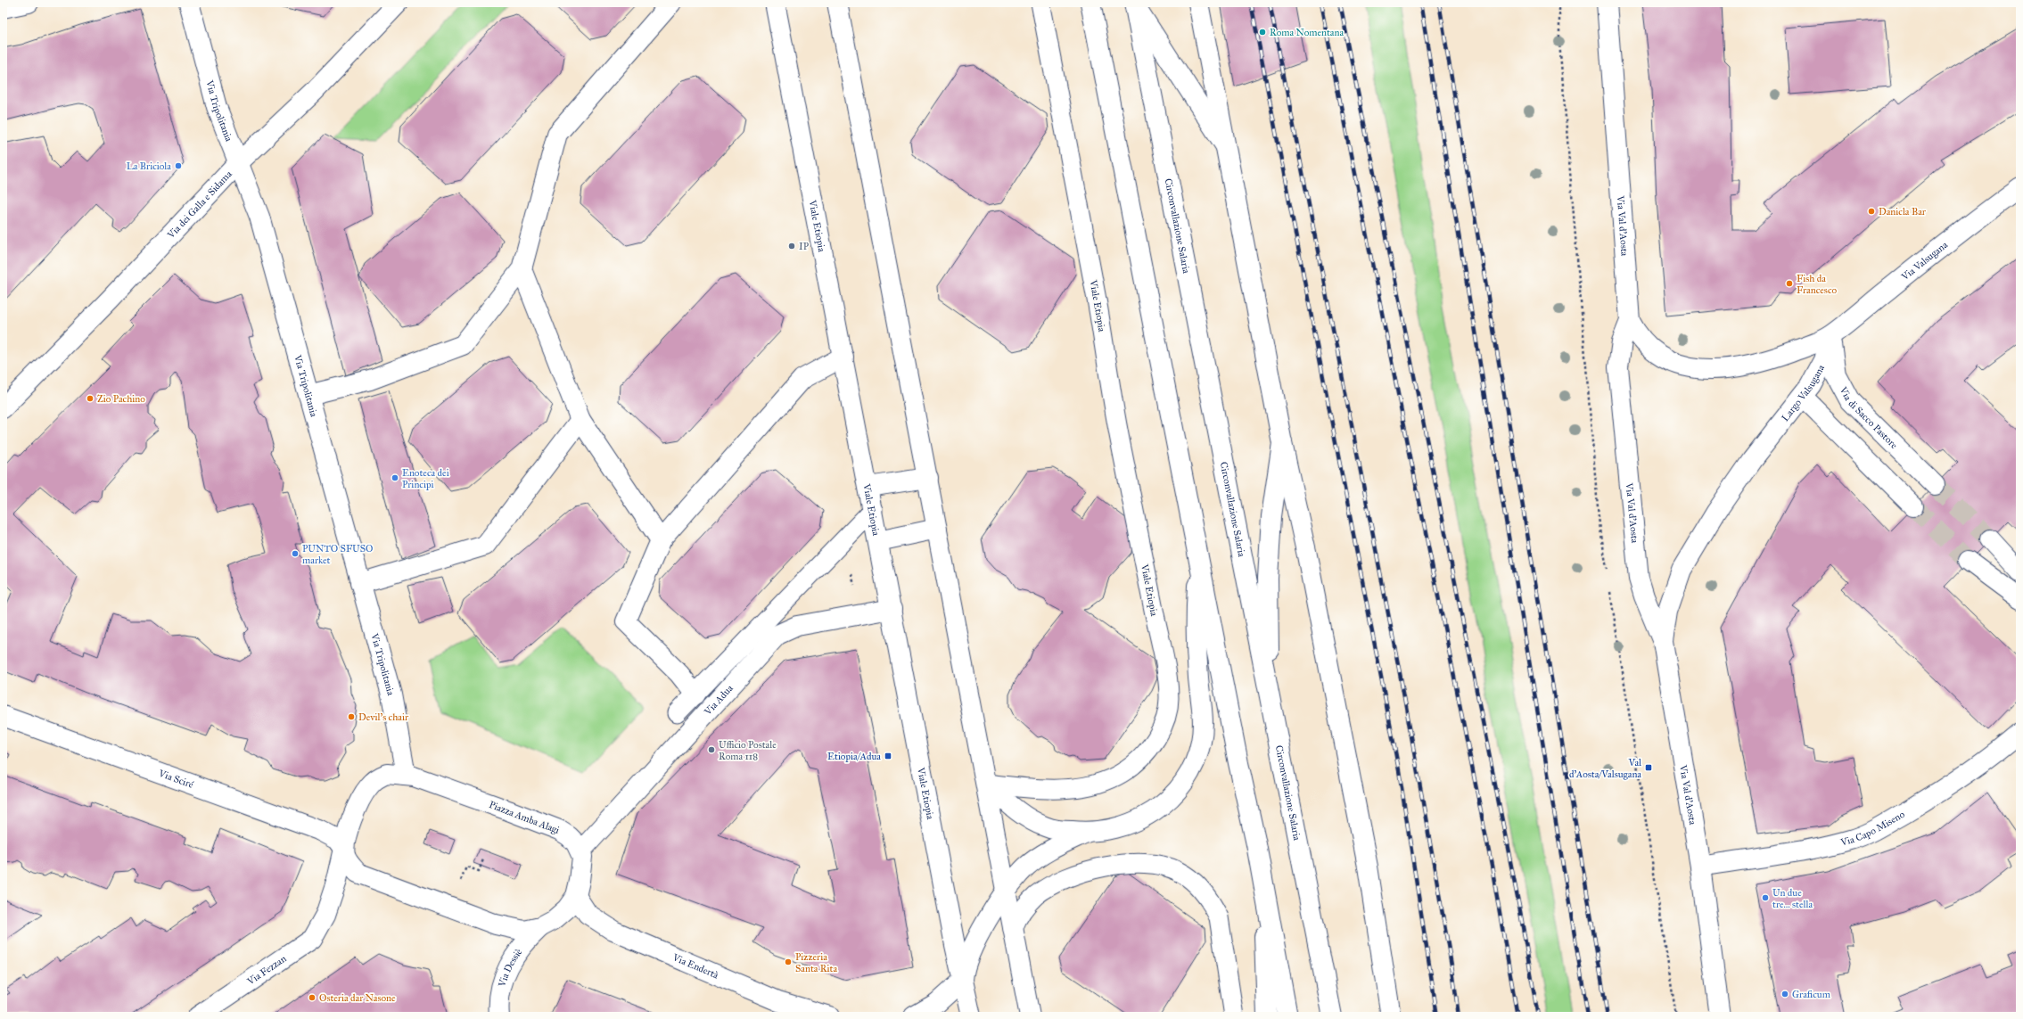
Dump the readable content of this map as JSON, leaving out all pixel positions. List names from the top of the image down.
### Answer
{
  "streets": {
    "main road": [
      "Via Tripolitania",
      "Via dei Galla e Sidama",
      "Viale Etiopia",
      "Circonvallazione Salaria",
      "Via Val d'Aosta",
      "Via Valsugana",
      "Largo Valsugana",
      "Via di Sacco Pastore",
      "Via Adua",
      "Via Sciré",
      "Piazza Amba Alagi",
      "Via Capo Miseno",
      "Via Endertà",
      "Via Dessiè",
      "Via Fezzan"
    ]
  },
  "crossings": [
    ["Via Tripolitania", "Via dei Galla e Sidama"],
    ["Via Tripolitania", "Piazza Amba Alagi"],
    ["Viale Etiopia", "Via Adua"],
    ["Via Val d'Aosta", "Largo Valsugana"],
    ["Via Val d'Aosta", "Via Capo Miseno"],
    ["Via Valsugana", "Largo Valsugana"],
    ["Via Valsugana", "Via di Sacco Pastore"],
    ["Largo Valsugana", "Via di Sacco Pastore"],
    ["Via Adua", "Piazza Amba Alagi"],
    ["Via Sciré", "Piazza Amba Alagi"],
    ["Piazza Amba Alagi", "Via Fezzan"]
  ],
  "places": {
    "other": [
      "Roma Nomentana",
      "La Briciola",
      "Danicla Bar",
      "IP",
      "Fish da Francesco",
      "Zio Pachino",
      "Enoteca dei Principi",
      "PUNTO SFUSO market",
      "Devil's chair",
      "Ufficio Postale Roma 118",
      "Un due tre… stella",
      "Pizzeria Santa Rita",
      "Graficum",
      "Osteria dar Nasone"
    ],
    "transit": ["Etiopia/Adua", "Val d'Aosta/Valsugana"]
  }
}
